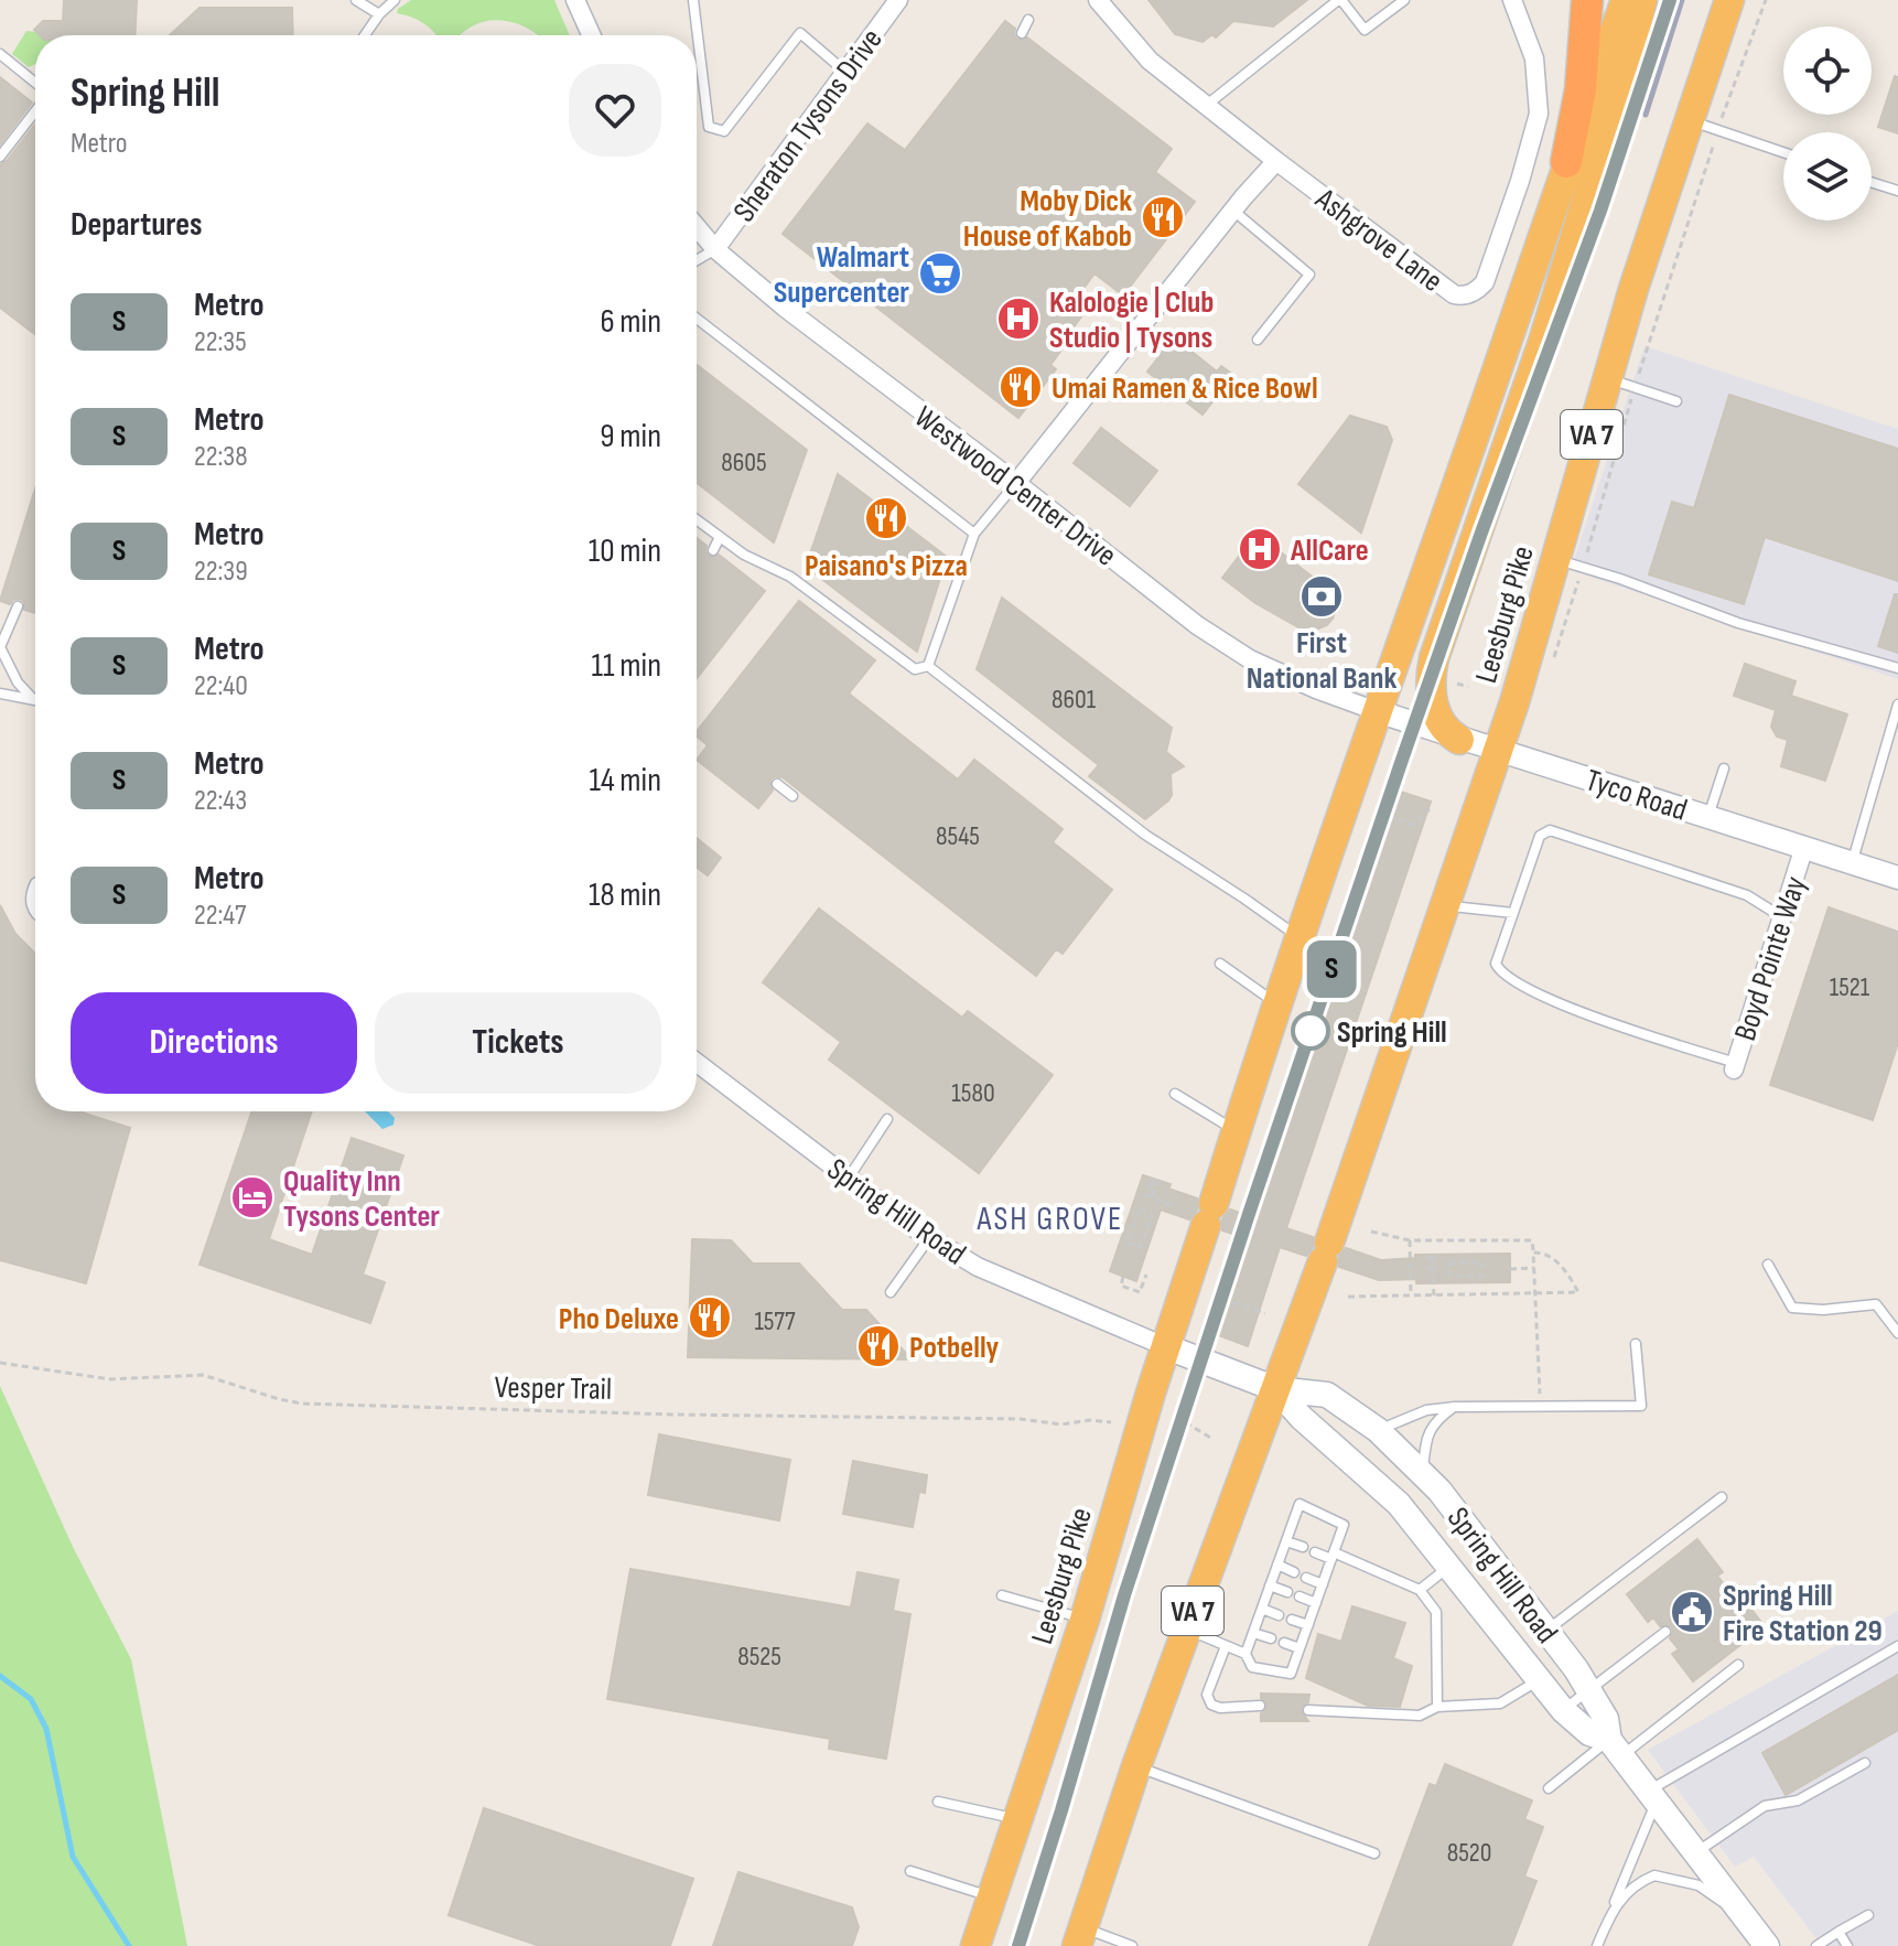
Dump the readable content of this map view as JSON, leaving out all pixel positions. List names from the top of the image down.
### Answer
{
  "streets": {
    "highway": ["VA 7", "Leesburg Pike"],
    "main road": ["Spring Hill Road"],
    "street": [
      "Sheraton Tysons Drive",
      "Ashgrove Lane",
      "Westwood Center Drive",
      "Tyco Road",
      "Boyd Pointe Way"
    ],
    "path": ["Vesper Trail"]
  },
  "crossings": [
    ["Sheraton Tysons Drive", "Westwood Center Drive"],
    ["Westwood Center Drive", "Leesburg Pike"],
    ["Westwood Center Drive", "Tyco Road"],
    ["Leesburg Pike", "Tyco Road"],
    ["Leesburg Pike", "Spring Hill Road"],
    ["Tyco Road", "Boyd Pointe Way"]
  ],
  "districts": ["ASH GROVE"],
  "places": {
    "restaurant": [
      "Moby Dick House of Kabob",
      "Umai Ramen & Rice Bowl",
      "Paisano's Pizza",
      "Pho Deluxe",
      "Potbelly"
    ],
    "supermarket": ["Walmart Supercenter"],
    "hospital": ["Kalologie | Club Studio | Tysons", "AllCare"],
    "bank": ["First National Bank"],
    "other": ["Spring Hill"],
    "hotel": ["Quality Inn Tysons Center"],
    "public building": ["Spring Hill Fire Station 29"]
  },
  "lines": ["metro line S"],
  "house_numbers": [
    "8605",
    "8601",
    "8545",
    "1521",
    "1580",
    "1577",
    "8525",
    "8520"
  ],
  "page": {
    "on_map": "S",
    "heading": [
      ["Spring Hill", "Metro"],
      "Departures"
    ],
    "list": [
      {
        "mark": "S",
        "name": "Metro",
        "note": "22:35",
        "value": "6 min"
      },
      {
        "mark": "S",
        "name": "Metro",
        "note": "22:38",
        "value": "9 min"
      },
      {
        "mark": "S",
        "name": "Metro",
        "note": "22:39",
        "value": "10 min"
      },
      {
        "mark": "S",
        "name": "Metro",
        "note": "22:40",
        "value": "11 min"
      },
      {
        "mark": "S",
        "name": "Metro",
        "note": "22:43",
        "value": "14 min"
      },
      {
        "mark": "S",
        "name": "Metro",
        "note": "22:47",
        "value": "18 min"
      }
    ],
    "buttons": ["Directions", "Tickets"]
  }
}
